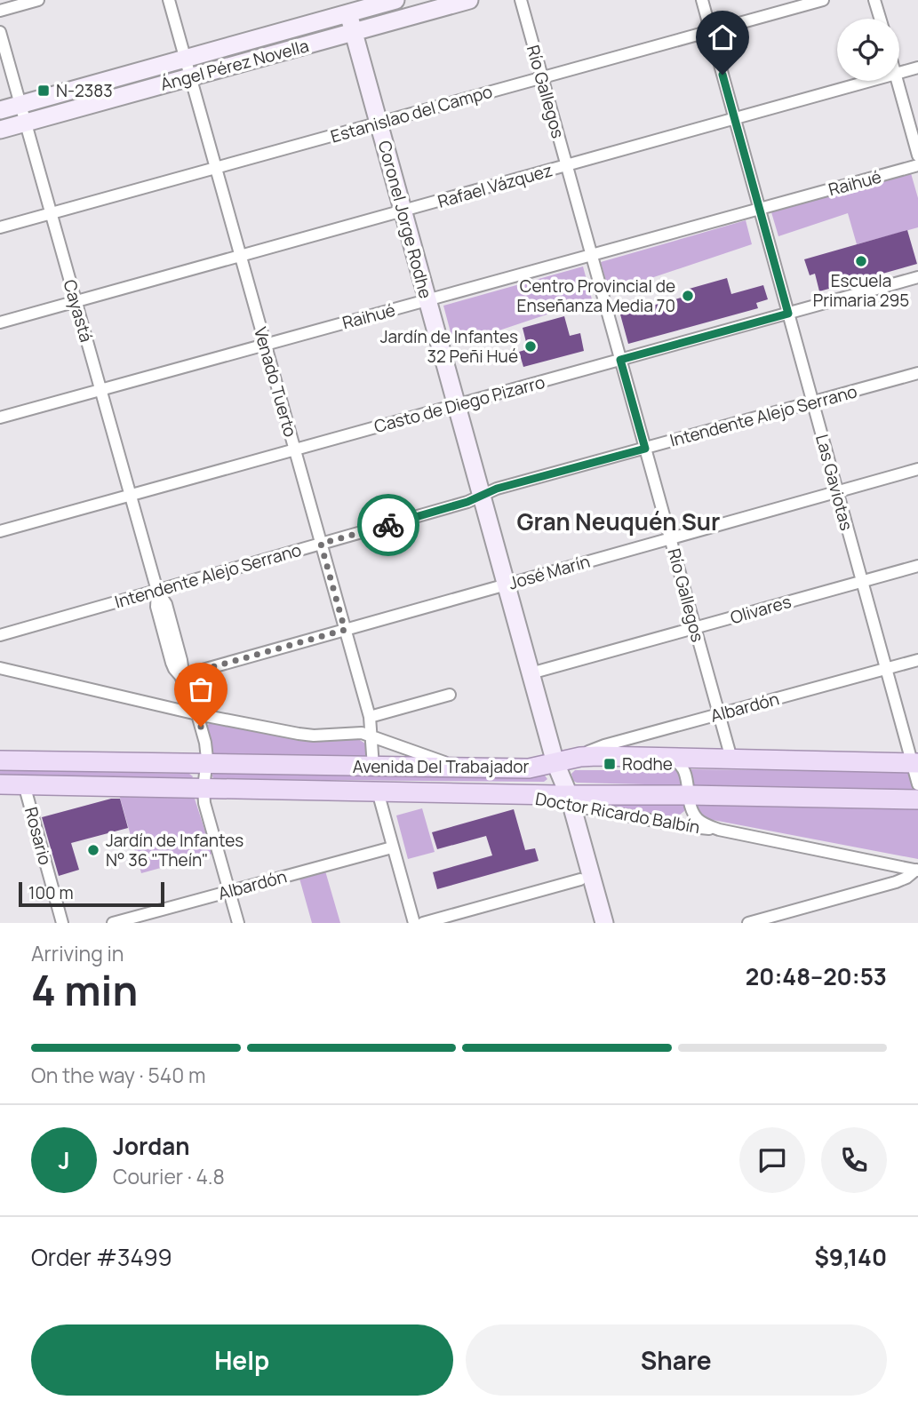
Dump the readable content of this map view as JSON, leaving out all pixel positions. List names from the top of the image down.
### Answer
{
  "streets": {
    "main road": ["Ángel Pérez Novella", "Coronel Jorge Rodhe", "Avenida Del Trabajador"],
    "street": [
      "Río Gallegos",
      "Estanislao del Campo",
      "Raihué",
      "Rafael Vázquez",
      "Cayastá",
      "Venado Tuerto",
      "Casto de Diego Pizarro",
      "Intendente Alejo Serrano",
      "Las Gaviotas",
      "José Marín",
      "Olivares",
      "Albardón",
      "Doctor Ricardo Balbín",
      "Rosario"
    ]
  },
  "crossings": [
    ["Ángel Pérez Novella", "Coronel Jorge Rodhe"],
    ["Ángel Pérez Novella", "Cayastá"],
    ["Ángel Pérez Novella", "Venado Tuerto"],
    ["Río Gallegos", "Estanislao del Campo"],
    ["Río Gallegos", "Raihué"],
    ["Río Gallegos", "Rafael Vázquez"],
    ["Río Gallegos", "Casto de Diego Pizarro"],
    ["Río Gallegos", "Intendente Alejo Serrano"],
    ["Río Gallegos", "José Marín"],
    ["Río Gallegos", "Olivares"],
    ["Río Gallegos", "Albardón"],
    ["Río Gallegos", "Avenida Del Trabajador"],
    ["Estanislao del Campo", "Coronel Jorge Rodhe"],
    ["Estanislao del Campo", "Cayastá"],
    ["Estanislao del Campo", "Venado Tuerto"],
    ["Estanislao del Campo", "Las Gaviotas"],
    ["Raihué", "Coronel Jorge Rodhe"],
    ["Raihué", "Cayastá"],
    ["Raihué", "Venado Tuerto"],
    ["Raihué", "Las Gaviotas"],
    ["Rafael Vázquez", "Coronel Jorge Rodhe"],
    ["Rafael Vázquez", "Cayastá"],
    ["Rafael Vázquez", "Venado Tuerto"],
    ["Rafael Vázquez", "Las Gaviotas"],
    ["Coronel Jorge Rodhe", "Casto de Diego Pizarro"],
    ["Coronel Jorge Rodhe", "Intendente Alejo Serrano"],
    ["Coronel Jorge Rodhe", "José Marín"],
    ["Coronel Jorge Rodhe", "Olivares"],
    ["Coronel Jorge Rodhe", "Albardón"],
    ["Coronel Jorge Rodhe", "Avenida Del Trabajador"],
    ["Coronel Jorge Rodhe", "Doctor Ricardo Balbín"],
    ["Cayastá", "Casto de Diego Pizarro"],
    ["Cayastá", "Intendente Alejo Serrano"],
    ["Cayastá", "José Marín"],
    ["Cayastá", "Albardón"],
    ["Cayastá", "Avenida Del Trabajador"],
    ["Venado Tuerto", "Casto de Diego Pizarro"],
    ["Venado Tuerto", "Intendente Alejo Serrano"],
    ["Venado Tuerto", "José Marín"],
    ["Venado Tuerto", "Avenida Del Trabajador"],
    ["Casto de Diego Pizarro", "Las Gaviotas"],
    ["Intendente Alejo Serrano", "Las Gaviotas"],
    ["Las Gaviotas", "José Marín"],
    ["Las Gaviotas", "Olivares"],
    ["Las Gaviotas", "Albardón"],
    ["Las Gaviotas", "Avenida Del Trabajador"],
    ["Albardón", "Avenida Del Trabajador"],
    ["Avenida Del Trabajador", "Doctor Ricardo Balbín"],
    ["Avenida Del Trabajador", "Rosario"]
  ],
  "districts": ["Gran Neuquén Sur"],
  "places": {
    "transit": ["N-2383", "Rodhe"],
    "other": [
      "Escuela Primaria 295",
      "Centro Provincial de Enseñanza Media 70",
      "Jardín de Infantes 32 Peñi Hué",
      "Jardín de Infantes N° 36 \"Theín\""
    ]
  },
  "scale_bar": "100 m",
  "page": {
    "scale": "100 m",
    "heading": ["4 min", "Arriving in", "20:48–20:53"],
    "panel": [
      "Jordan",
      "Courier · 4.8",
      "Order #3499",
      "$9,140"
    ],
    "bar": "On the way · 540 m",
    "round": "J",
    "buttons": ["Help", "Share"]
  }
}
